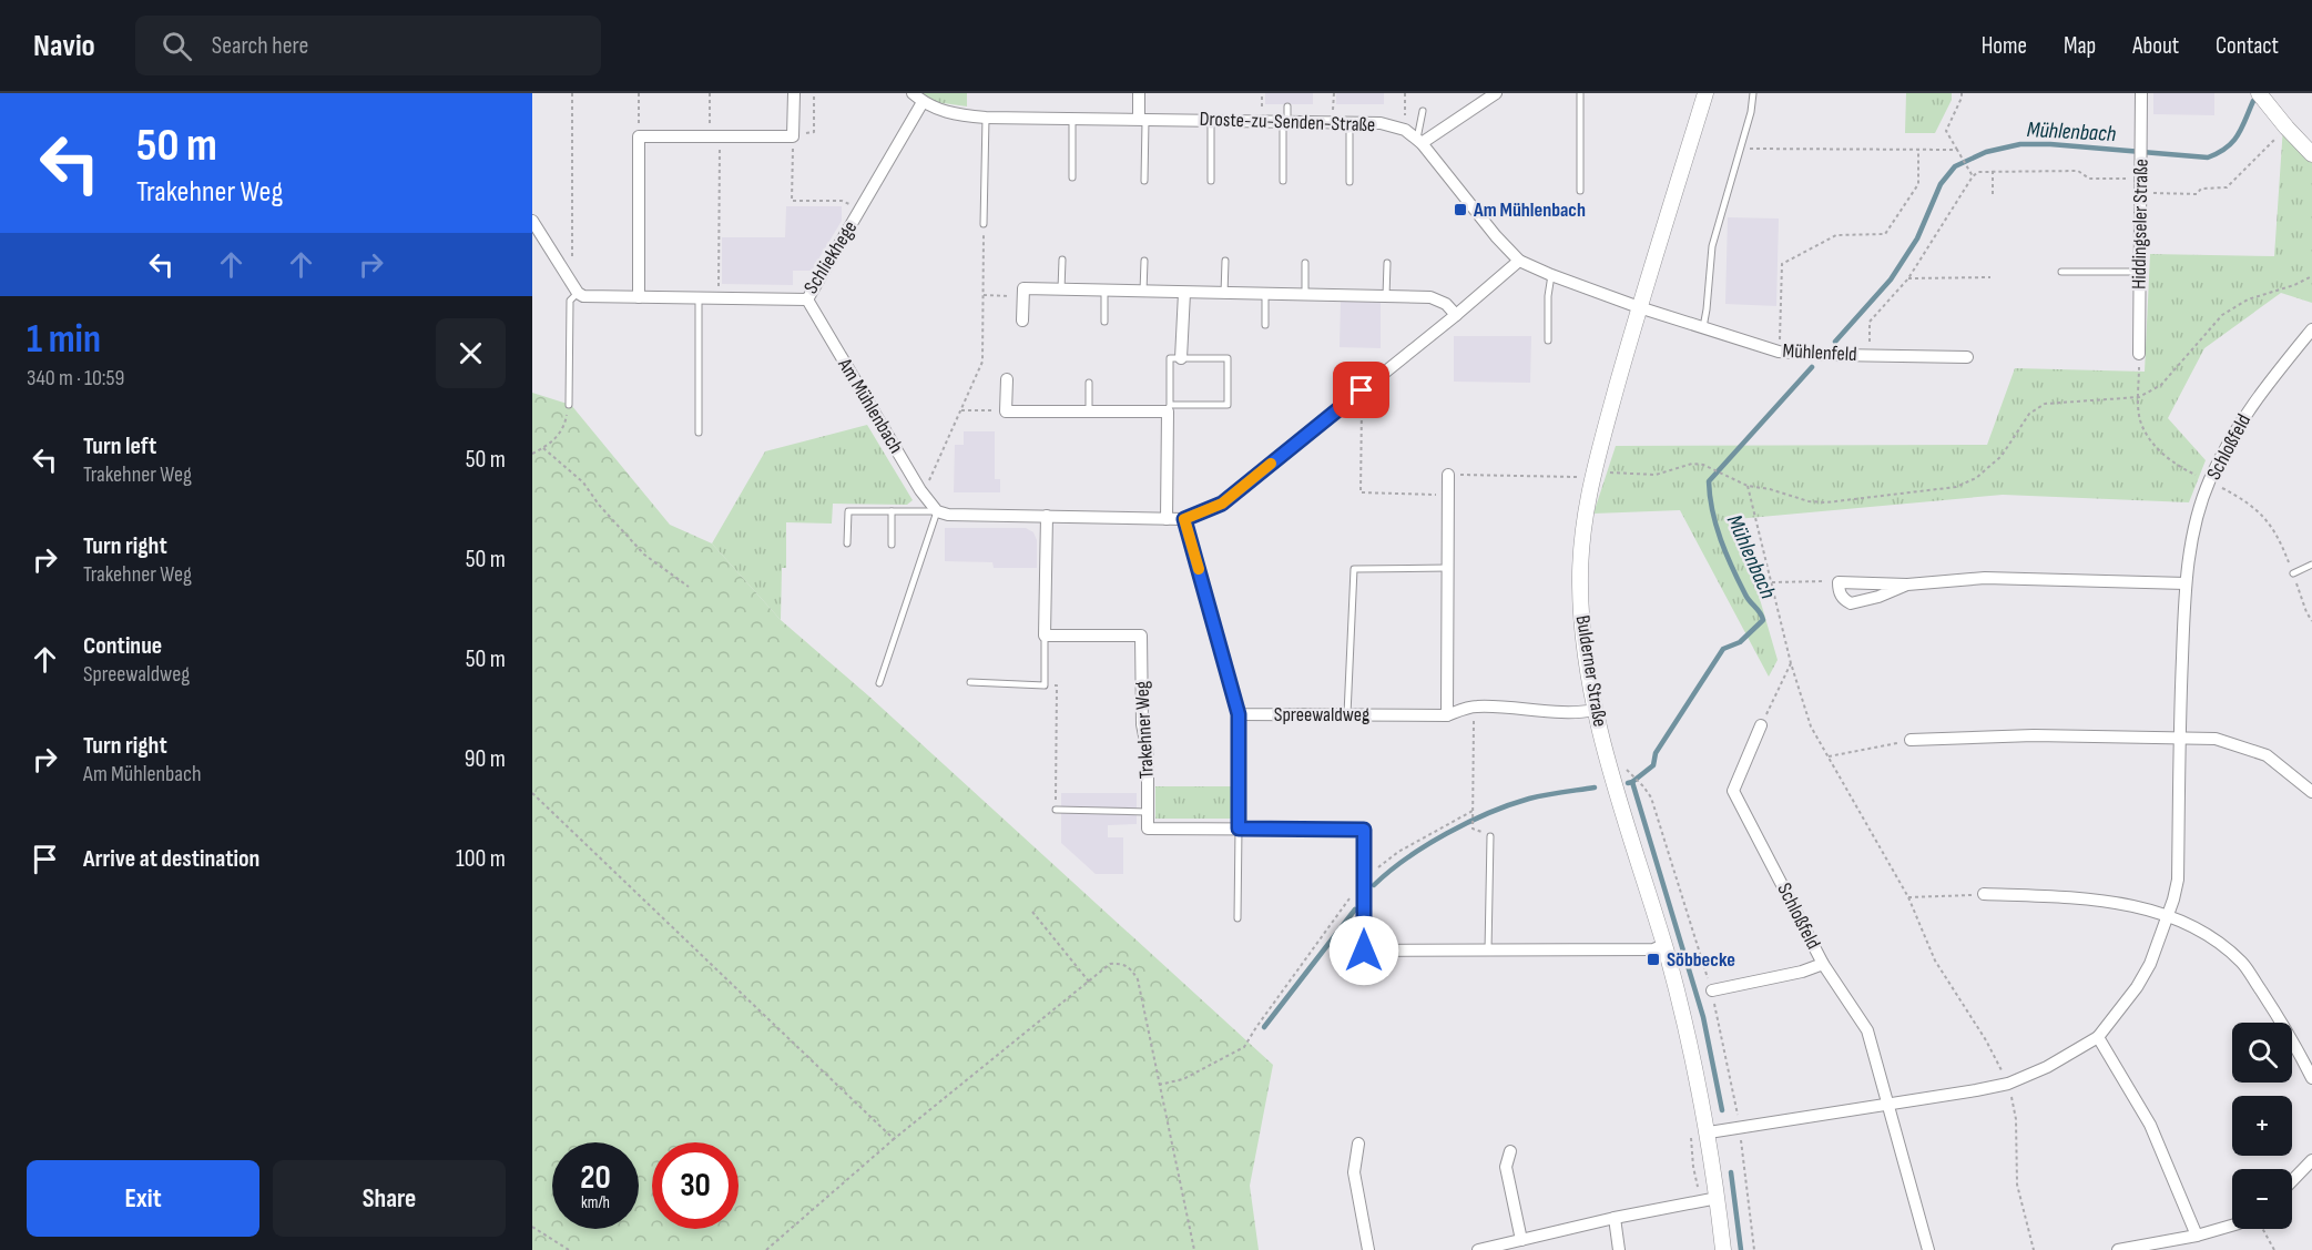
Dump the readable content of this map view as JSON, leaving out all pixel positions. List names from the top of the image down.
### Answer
{
  "streets": {
    "street": [
      "Droste-zu-Senden-Straße",
      "Hiddingseler Straße",
      "Schliekhege",
      "Mühlenfeld",
      "Am Mühlenbach",
      "Schloßfeld",
      "Bulderner Straße",
      "Spreewaldweg",
      "Trakehner Weg"
    ]
  },
  "crossings": [
    ["Droste-zu-Senden-Straße", "Schliekhege"],
    ["Droste-zu-Senden-Straße", "Mühlenfeld"],
    ["Droste-zu-Senden-Straße", "Bulderner Straße"],
    ["Schliekhege", "Am Mühlenbach"],
    ["Mühlenfeld", "Bulderner Straße"],
    ["Schloßfeld", "Bulderner Straße"],
    ["Bulderner Straße", "Spreewaldweg"]
  ],
  "water": ["Mühlenbach"],
  "places": {
    "transit": ["Am Mühlenbach", "Söbbecke"]
  },
  "page": {
    "header": "Navio",
    "search": "Search here",
    "nav": [
      "Home",
      "Map",
      "About",
      "Contact"
    ],
    "turn": ["50 m", "Trakehner Weg"],
    "heading": ["1 min", "340 m · 10:59"],
    "list": [
      {
        "name": "Turn left",
        "note": "Trakehner Weg",
        "value": "50 m"
      },
      {
        "name": "Turn right",
        "note": "Trakehner Weg",
        "value": "50 m"
      },
      {
        "name": "Continue",
        "note": "Spreewaldweg",
        "value": "50 m"
      },
      {
        "name": "Turn right",
        "note": "Am Mühlenbach",
        "value": "90 m"
      },
      {
        "name": "Arrive at destination",
        "value": "100 m"
      }
    ],
    "map_buttons": ["+", "−"],
    "speed": "20 km/h",
    "limit": "30",
    "buttons": ["Exit", "Share"]
  }
}
